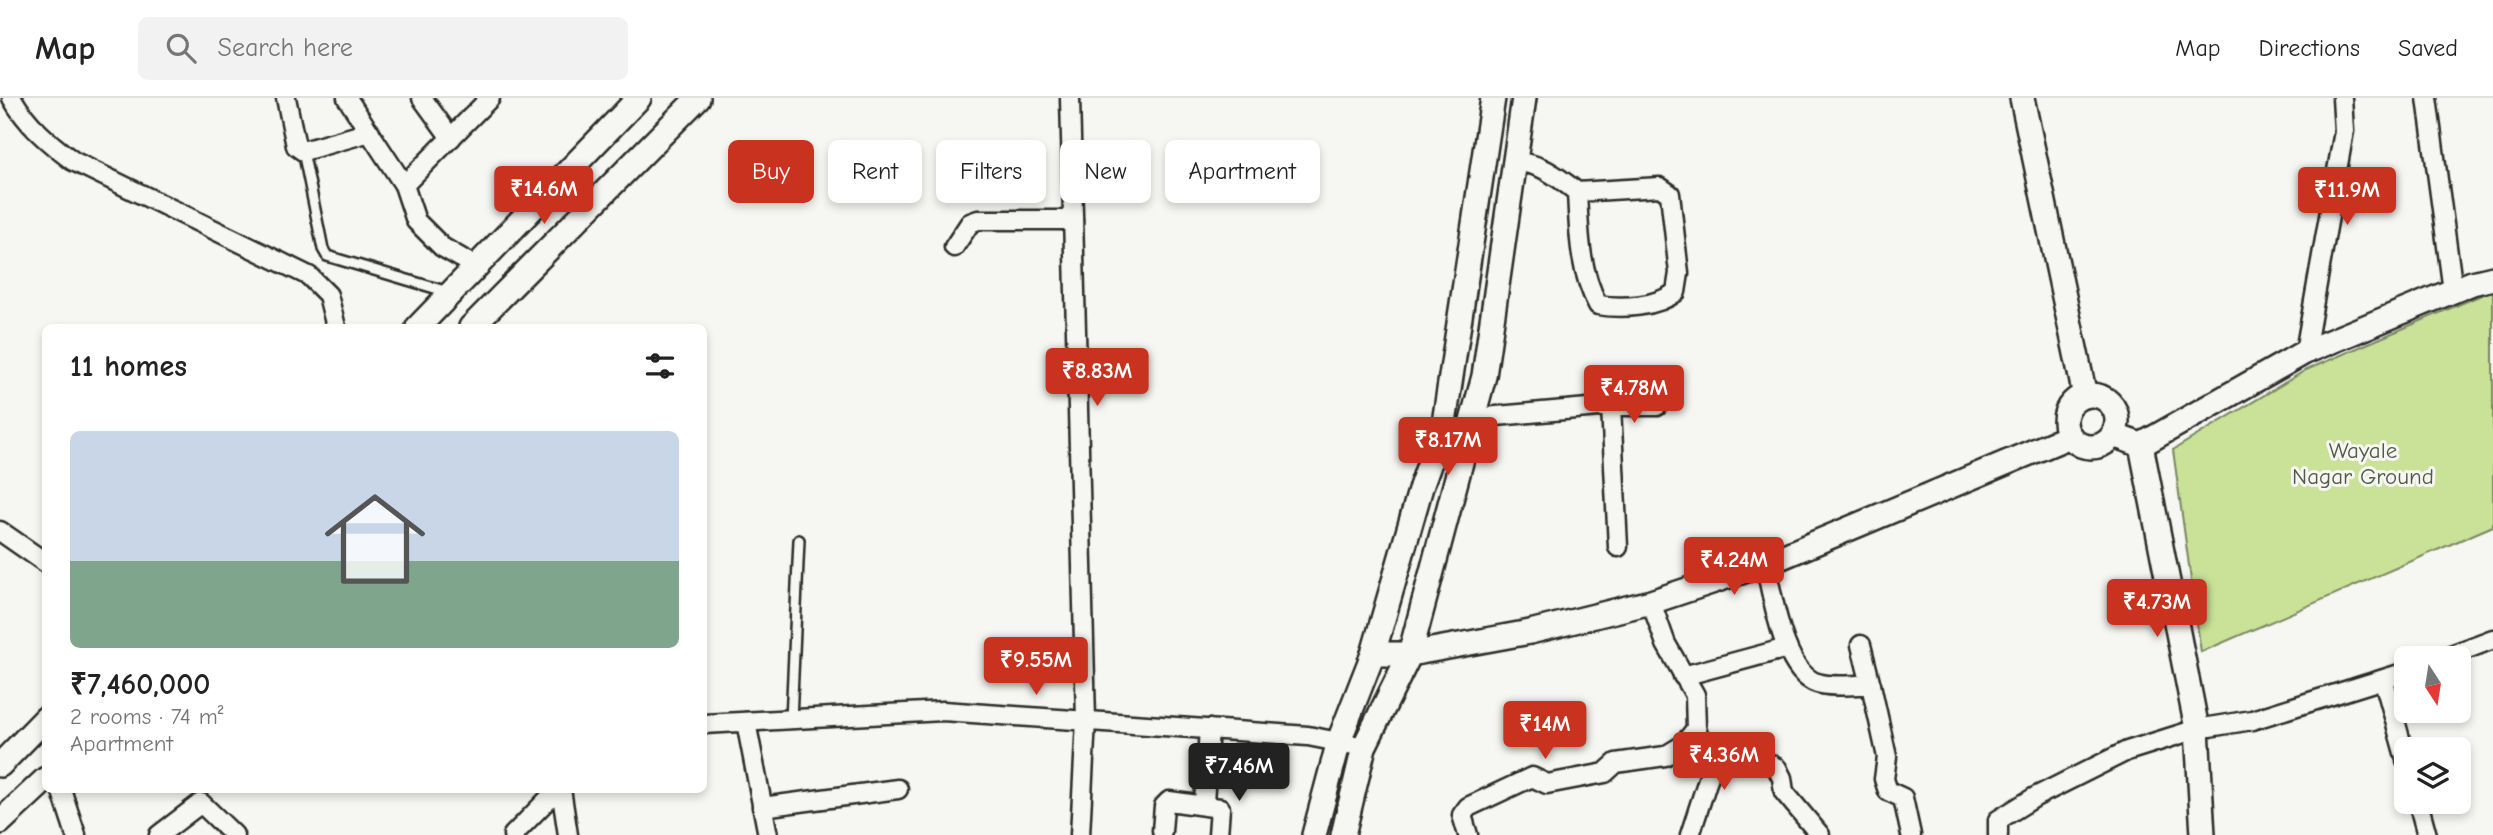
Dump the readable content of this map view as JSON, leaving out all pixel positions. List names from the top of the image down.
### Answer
{
  "parks": ["Wayale Nagar Ground"],
  "north": "bottom",
  "page": {
    "header": "Map",
    "search": "Search here",
    "nav": ["Map", "Directions", "Saved"],
    "chip": [
      "Buy",
      "Rent",
      "Filters",
      "New",
      "Apartment"
    ],
    "price": [
      "₹14.6M",
      "₹11.9M",
      "₹8.83M",
      "₹4.78M",
      "₹8.17M",
      "₹4.24M",
      "₹4.73M",
      "₹9.55M",
      "₹14M",
      "₹4.36M",
      "₹7.46M"
    ],
    "heading": "11 homes",
    "list": [
      {
        "name": "₹7,460,000",
        "note": "2 rooms · 74 m² · Apartment"
      }
    ]
  }
}
